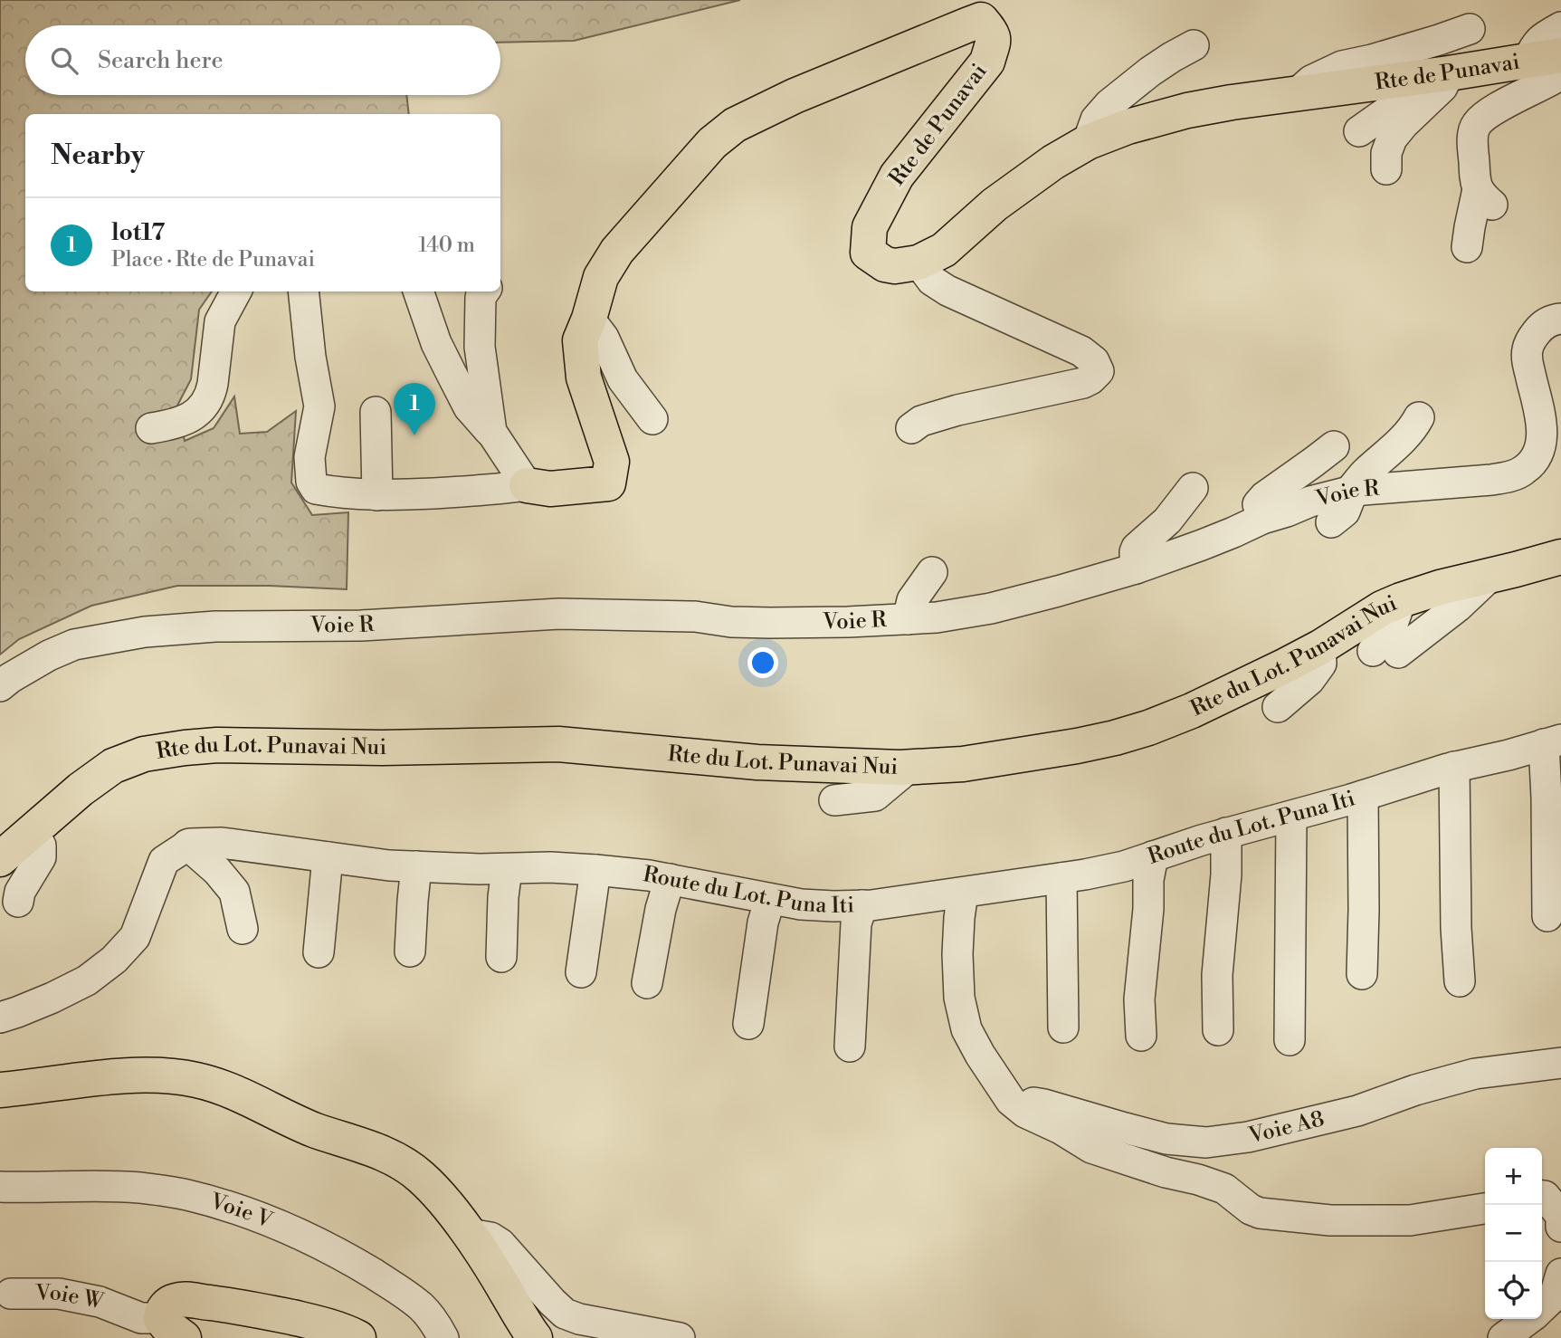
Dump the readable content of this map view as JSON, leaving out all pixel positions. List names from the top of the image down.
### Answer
{
  "streets": {
    "main road": ["Rte de Punavai", "Rte du Lot. Punavai Nui"],
    "street": [
      "Voie R",
      "Route du Lot. Puna Iti",
      "Voie A8",
      "Voie V",
      "Voie W"
    ]
  },
  "page": {
    "search": "Search here",
    "heading": "Nearby",
    "list": [
      {
        "mark": "1",
        "name": "lot17",
        "note": "Place · Rte de Punavai",
        "value": "140 m"
      }
    ],
    "pins": "1",
    "map_buttons": ["+", "−"]
  }
}
